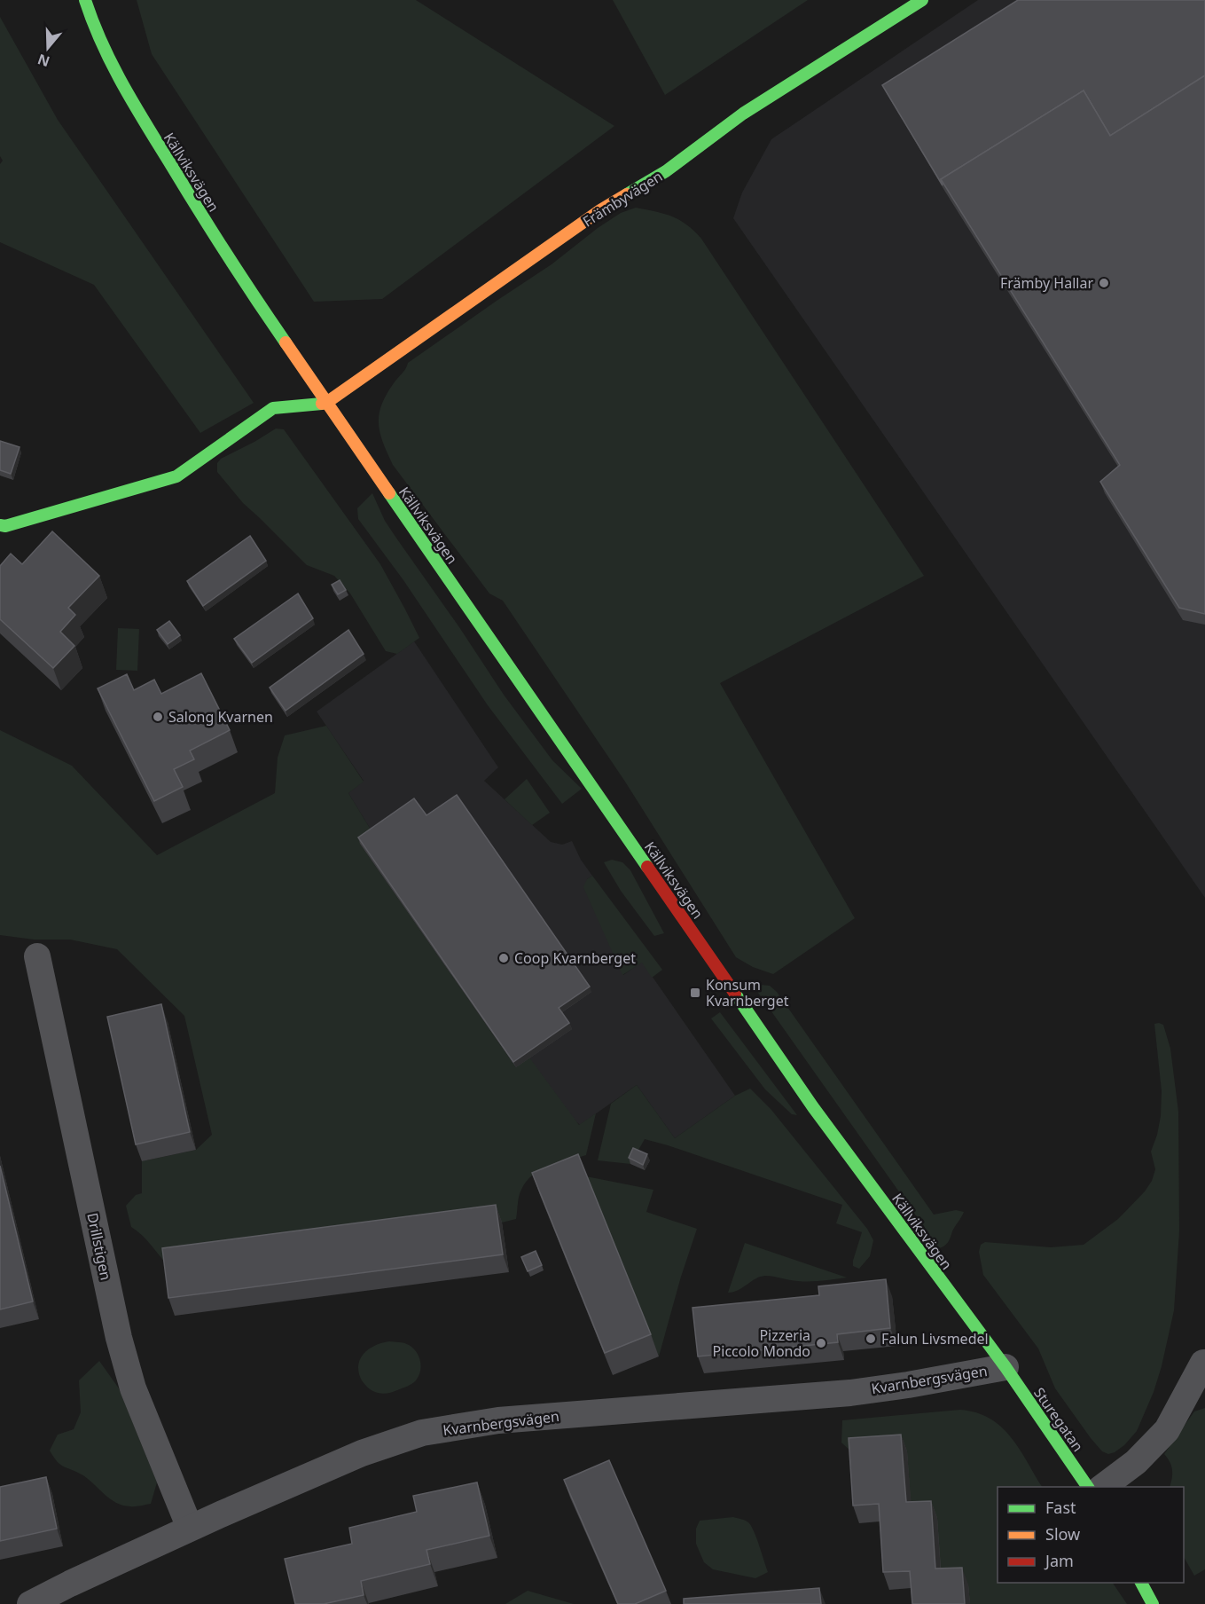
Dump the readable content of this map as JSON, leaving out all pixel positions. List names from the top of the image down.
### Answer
{
  "streets": {
    "street": [
      "Källviksvägen",
      "Främbyvägen",
      "Drillstigen",
      "Kvarnbergsvägen",
      "Sturegatan"
    ]
  },
  "crossings": [
    ["Källviksvägen", "Främbyvägen"],
    ["Källviksvägen", "Kvarnbergsvägen"],
    ["Källviksvägen", "Sturegatan"],
    ["Drillstigen", "Kvarnbergsvägen"],
    ["Kvarnbergsvägen", "Sturegatan"]
  ],
  "places": {
    "other": [
      "Främby Hallar",
      "Salong Kvarnen",
      "Coop Kvarnberget",
      "Falun Livsmedel",
      "Pizzeria Piccolo Mondo"
    ],
    "transit": ["Konsum Kvarnberget"]
  },
  "legend": ["Fast", "Slow", "Jam"],
  "north": "bottom"
}
